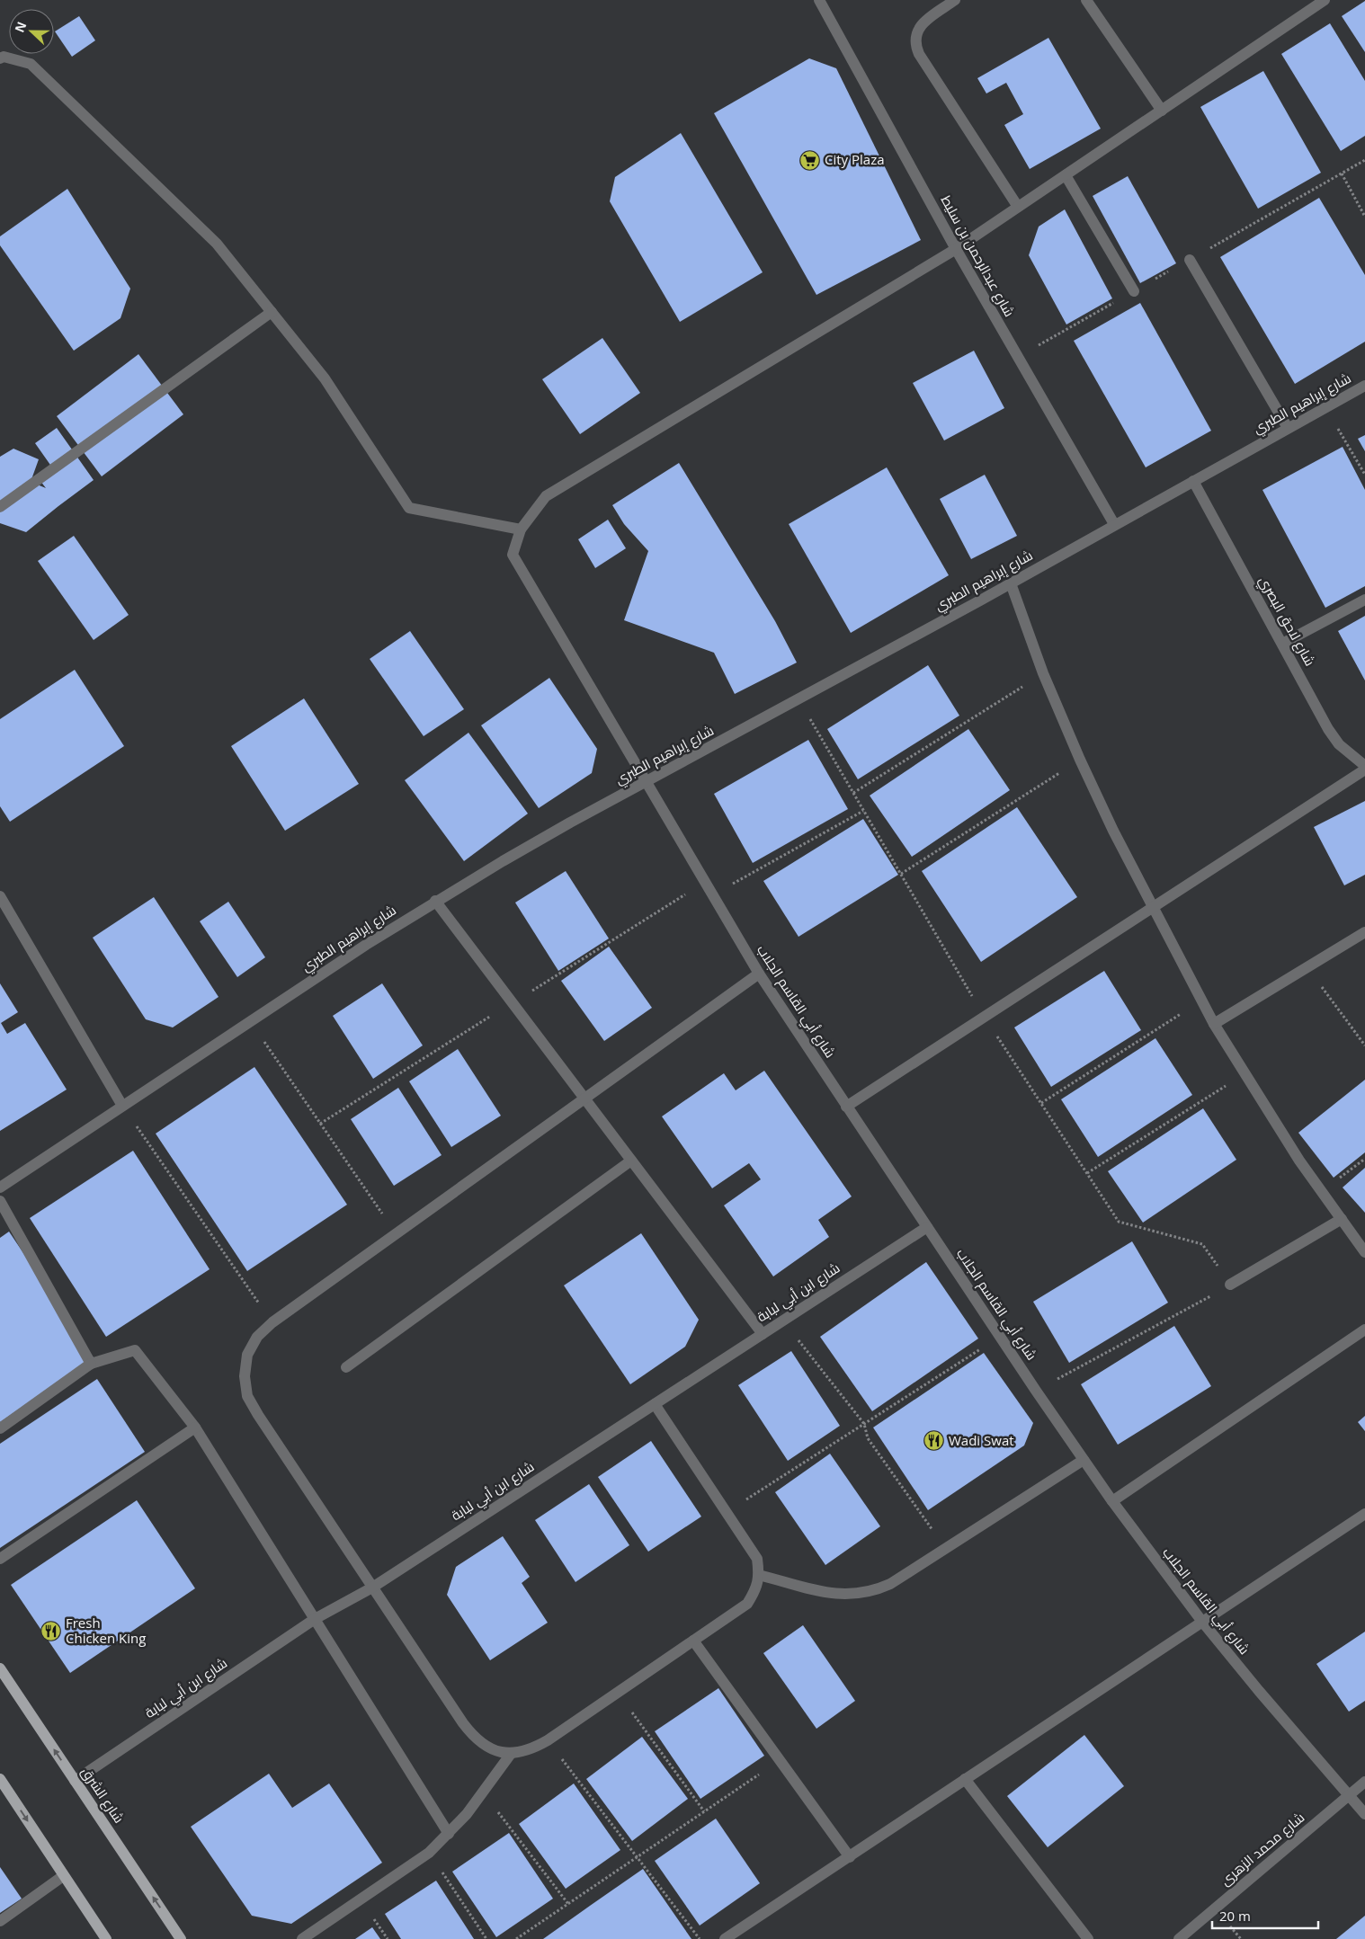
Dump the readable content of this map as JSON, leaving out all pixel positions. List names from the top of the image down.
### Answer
{
  "streets": {
    "main road": ["شارع الشرق"],
    "street": [
      "شارع عبدالرحمن بن سليط",
      "شارع إبراهيم الطبري",
      "شارع لاحق البصري",
      "شارع أبي القاسم الجلاب",
      "شارع ابن أبي لبابة",
      "شارع محمد الزهرى"
    ]
  },
  "crossings": [
    ["شارع عبدالرحمن بن سليط", "شارع إبراهيم الطبري"],
    ["شارع عبدالرحمن بن سليط", "شارع أبي القاسم الجلاب"],
    ["شارع إبراهيم الطبري", "شارع لاحق البصري"],
    ["شارع إبراهيم الطبري", "شارع أبي القاسم الجلاب"],
    ["شارع أبي القاسم الجلاب", "شارع ابن أبي لبابة"],
    ["شارع أبي القاسم الجلاب", "شارع محمد الزهرى"],
    ["شارع ابن أبي لبابة", "شارع الشرق"]
  ],
  "places": {
    "supermarket": ["City Plaza"],
    "restaurant": ["Wadi Swat", "Fresh Chicken King"]
  },
  "scale_bar": "20 m",
  "north": "left"
}
